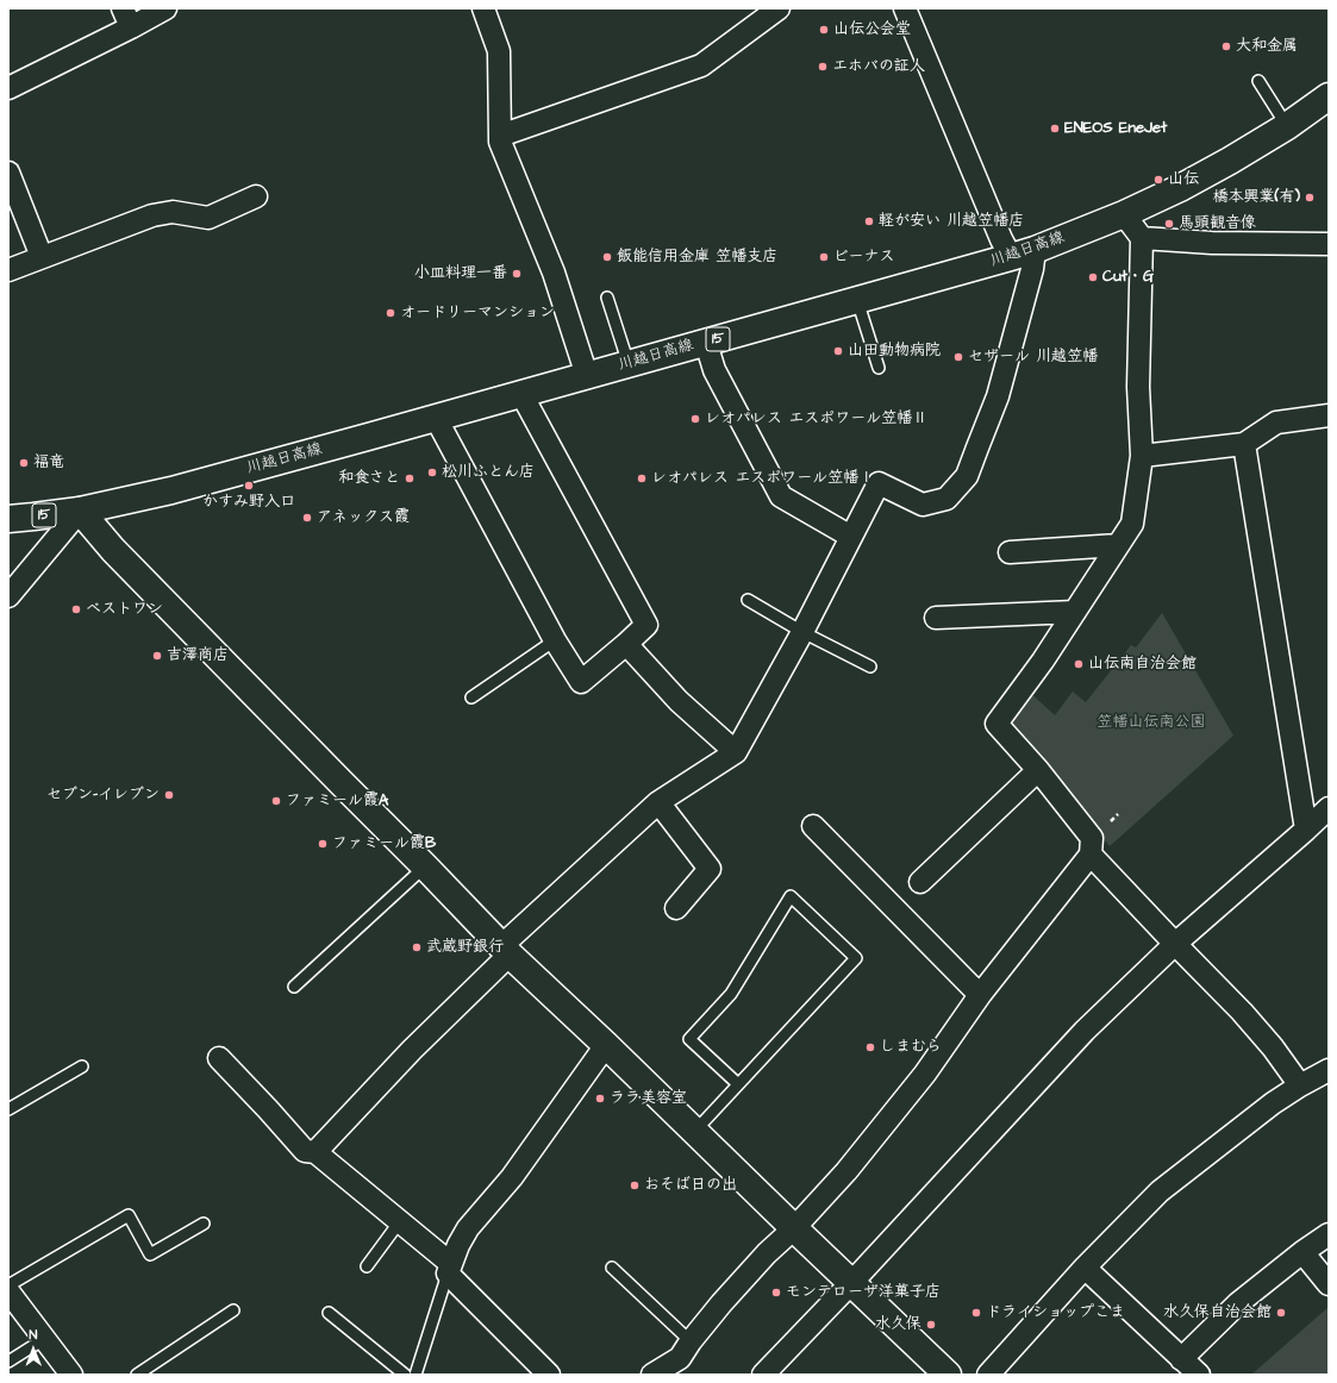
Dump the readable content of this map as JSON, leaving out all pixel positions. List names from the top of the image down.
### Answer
{
  "streets": {
    "main road": ["川越日高線", "15"]
  },
  "parks": ["笠幡山伝南公園"],
  "places": [
    "山伝公会堂",
    "大和金属",
    "エホバの証人",
    "ENEOS EneJet",
    "山伝",
    "橋本興業(有)",
    "軽が安い 川越笠幡店",
    "馬頭観音像",
    "飯能信用金庫 笠幡支店",
    "ビーナス",
    "小皿料理一番",
    "Cut・G",
    "オードリーマンション",
    "山田動物病院",
    "セザール 川越笠幡",
    "レオパレス エスポワール笠幡Ⅱ",
    "福竜",
    "松川ふとん店",
    "和食さと",
    "レオパレス エスポワール笠幡Ⅰ",
    "かすみ野入口",
    "アネックス霞",
    "ベストワン",
    "吉澤商店",
    "山伝南自治会館",
    "セブン-イレブン",
    "ファミール霞A",
    "ファミール霞B",
    "武蔵野銀行",
    "しまむら",
    "ララ美容室",
    "おそば日の出",
    "モンテローザ洋菓子店",
    "ドライショップこま",
    "水久保自治会館",
    "水久保"
  ],
  "north": "top"
}
